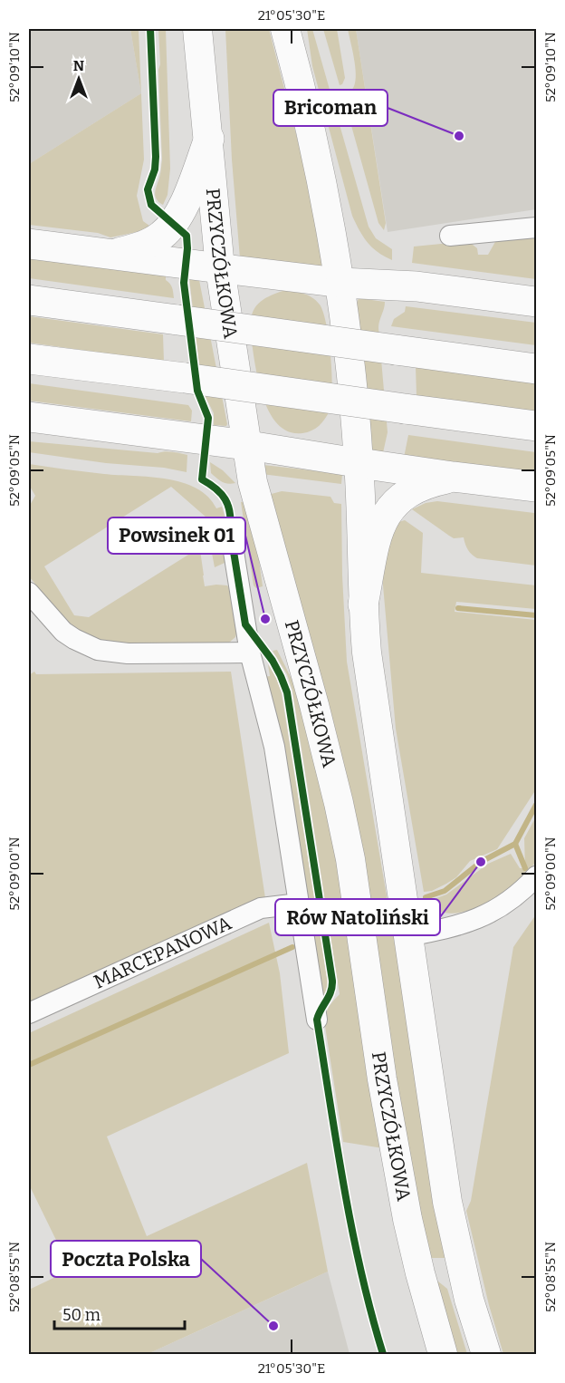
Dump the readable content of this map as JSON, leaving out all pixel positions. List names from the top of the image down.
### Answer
{
  "streets": {
    "main road": ["PRZYCZÓŁKOWA"],
    "street": ["MARCEPANOWA"]
  },
  "places": [
    "Bricoman",
    "Powsinek 01",
    "Rów Natoliński",
    "Poczta Polska"
  ],
  "scale_bar": "50 m",
  "north": "top",
  "coordinates": [
    "21°05'30\"E",
    "52°09'10\"N",
    "52°09'05\"N",
    "52°09'00\"N",
    "52°08'55\"N"
  ]
}
